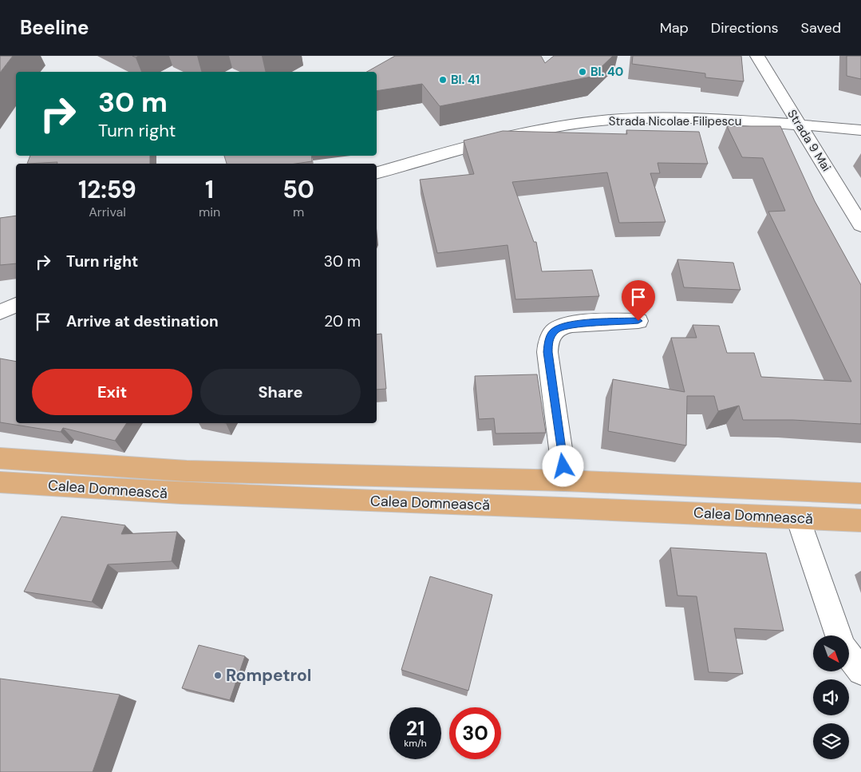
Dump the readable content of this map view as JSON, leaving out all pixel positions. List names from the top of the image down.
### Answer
{
  "streets": {
    "main road": ["Calea Domnească"],
    "street": ["Strada Nicolae Filipescu", "Strada 9 Mai"]
  },
  "crossings": [
    ["Strada Nicolae Filipescu", "Strada 9 Mai"]
  ],
  "places": ["Bl. 40", "Bl. 41", "Rompetrol"],
  "north": "bottom right",
  "page": {
    "header": "Beeline",
    "nav": ["Map", "Directions", "Saved"],
    "turn": ["30 m", "Turn right"],
    "eta": [
      "12:59",
      "Arrival",
      "1",
      "min",
      "50",
      "m"
    ],
    "list": [
      {
        "name": "Turn right",
        "value": "30 m"
      },
      {
        "name": "Arrive at destination",
        "value": "20 m"
      }
    ],
    "buttons": ["Exit", "Share"],
    "speed": "21 km/h",
    "limit": "30"
  }
}
